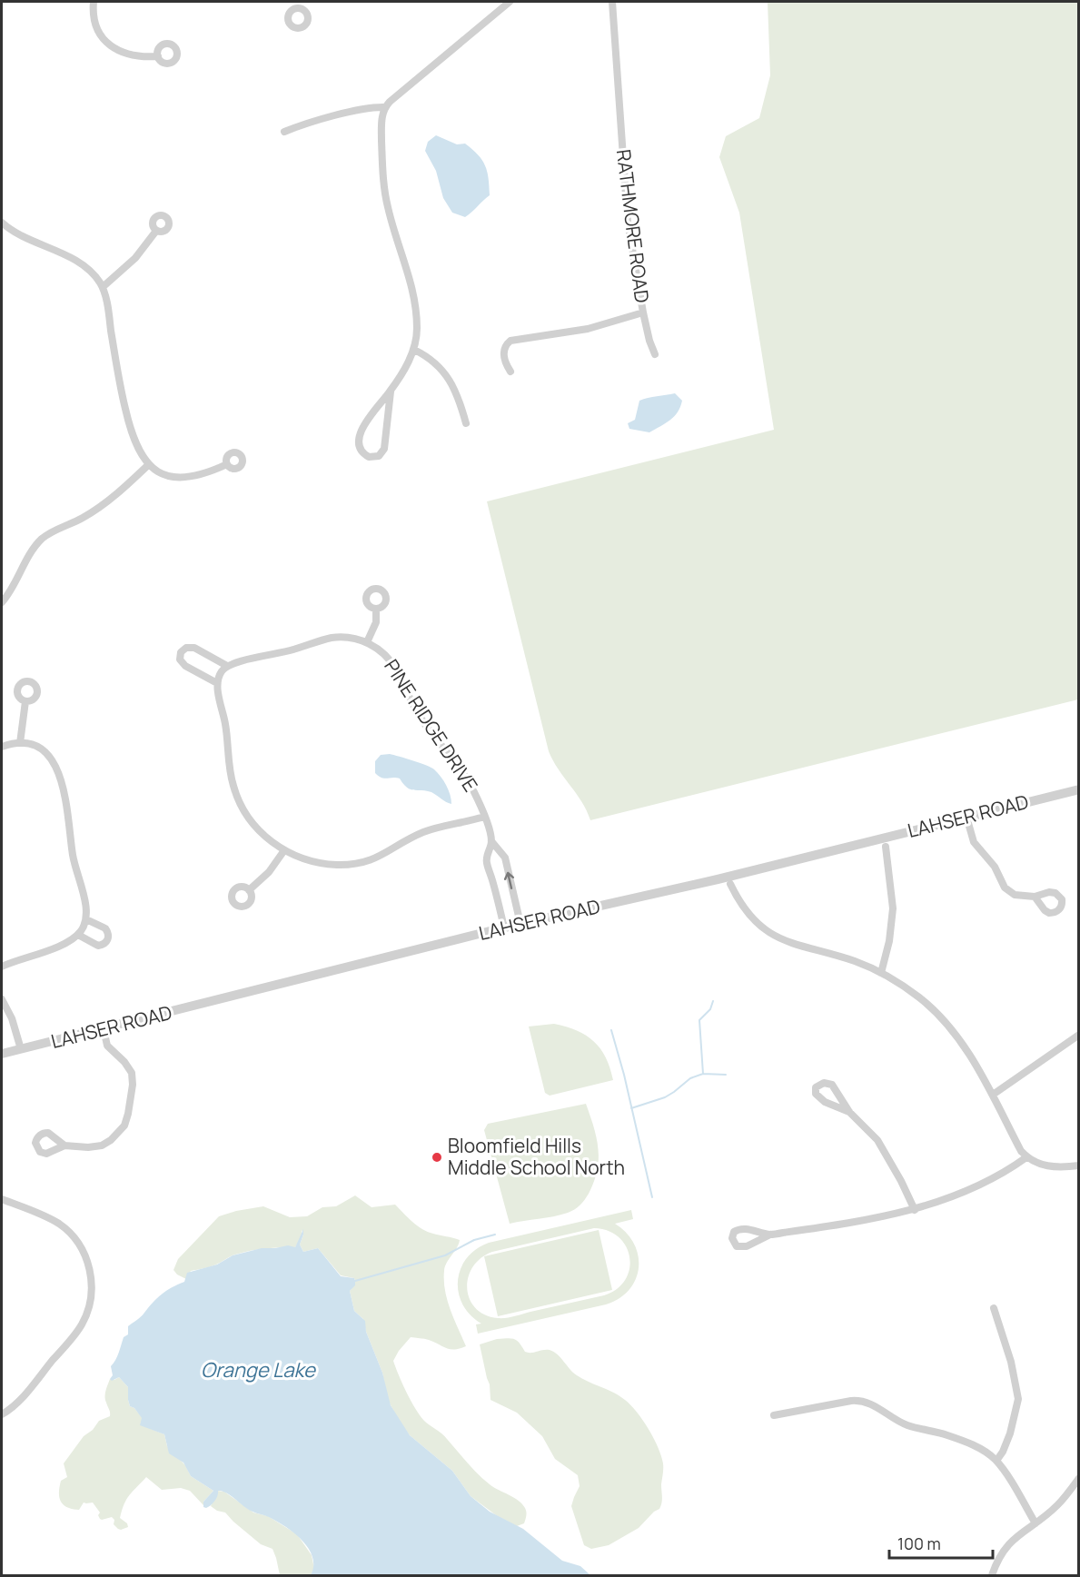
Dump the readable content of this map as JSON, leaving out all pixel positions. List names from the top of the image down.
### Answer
{
  "streets": {
    "street": ["RATHMORE ROAD", "PINE RIDGE DRIVE", "LAHSER ROAD"]
  },
  "crossings": [
    ["PINE RIDGE DRIVE", "LAHSER ROAD"]
  ],
  "water": ["Orange Lake"],
  "places": ["Bloomfield Hills Middle School North"],
  "scale_bar": "100 m"
}
